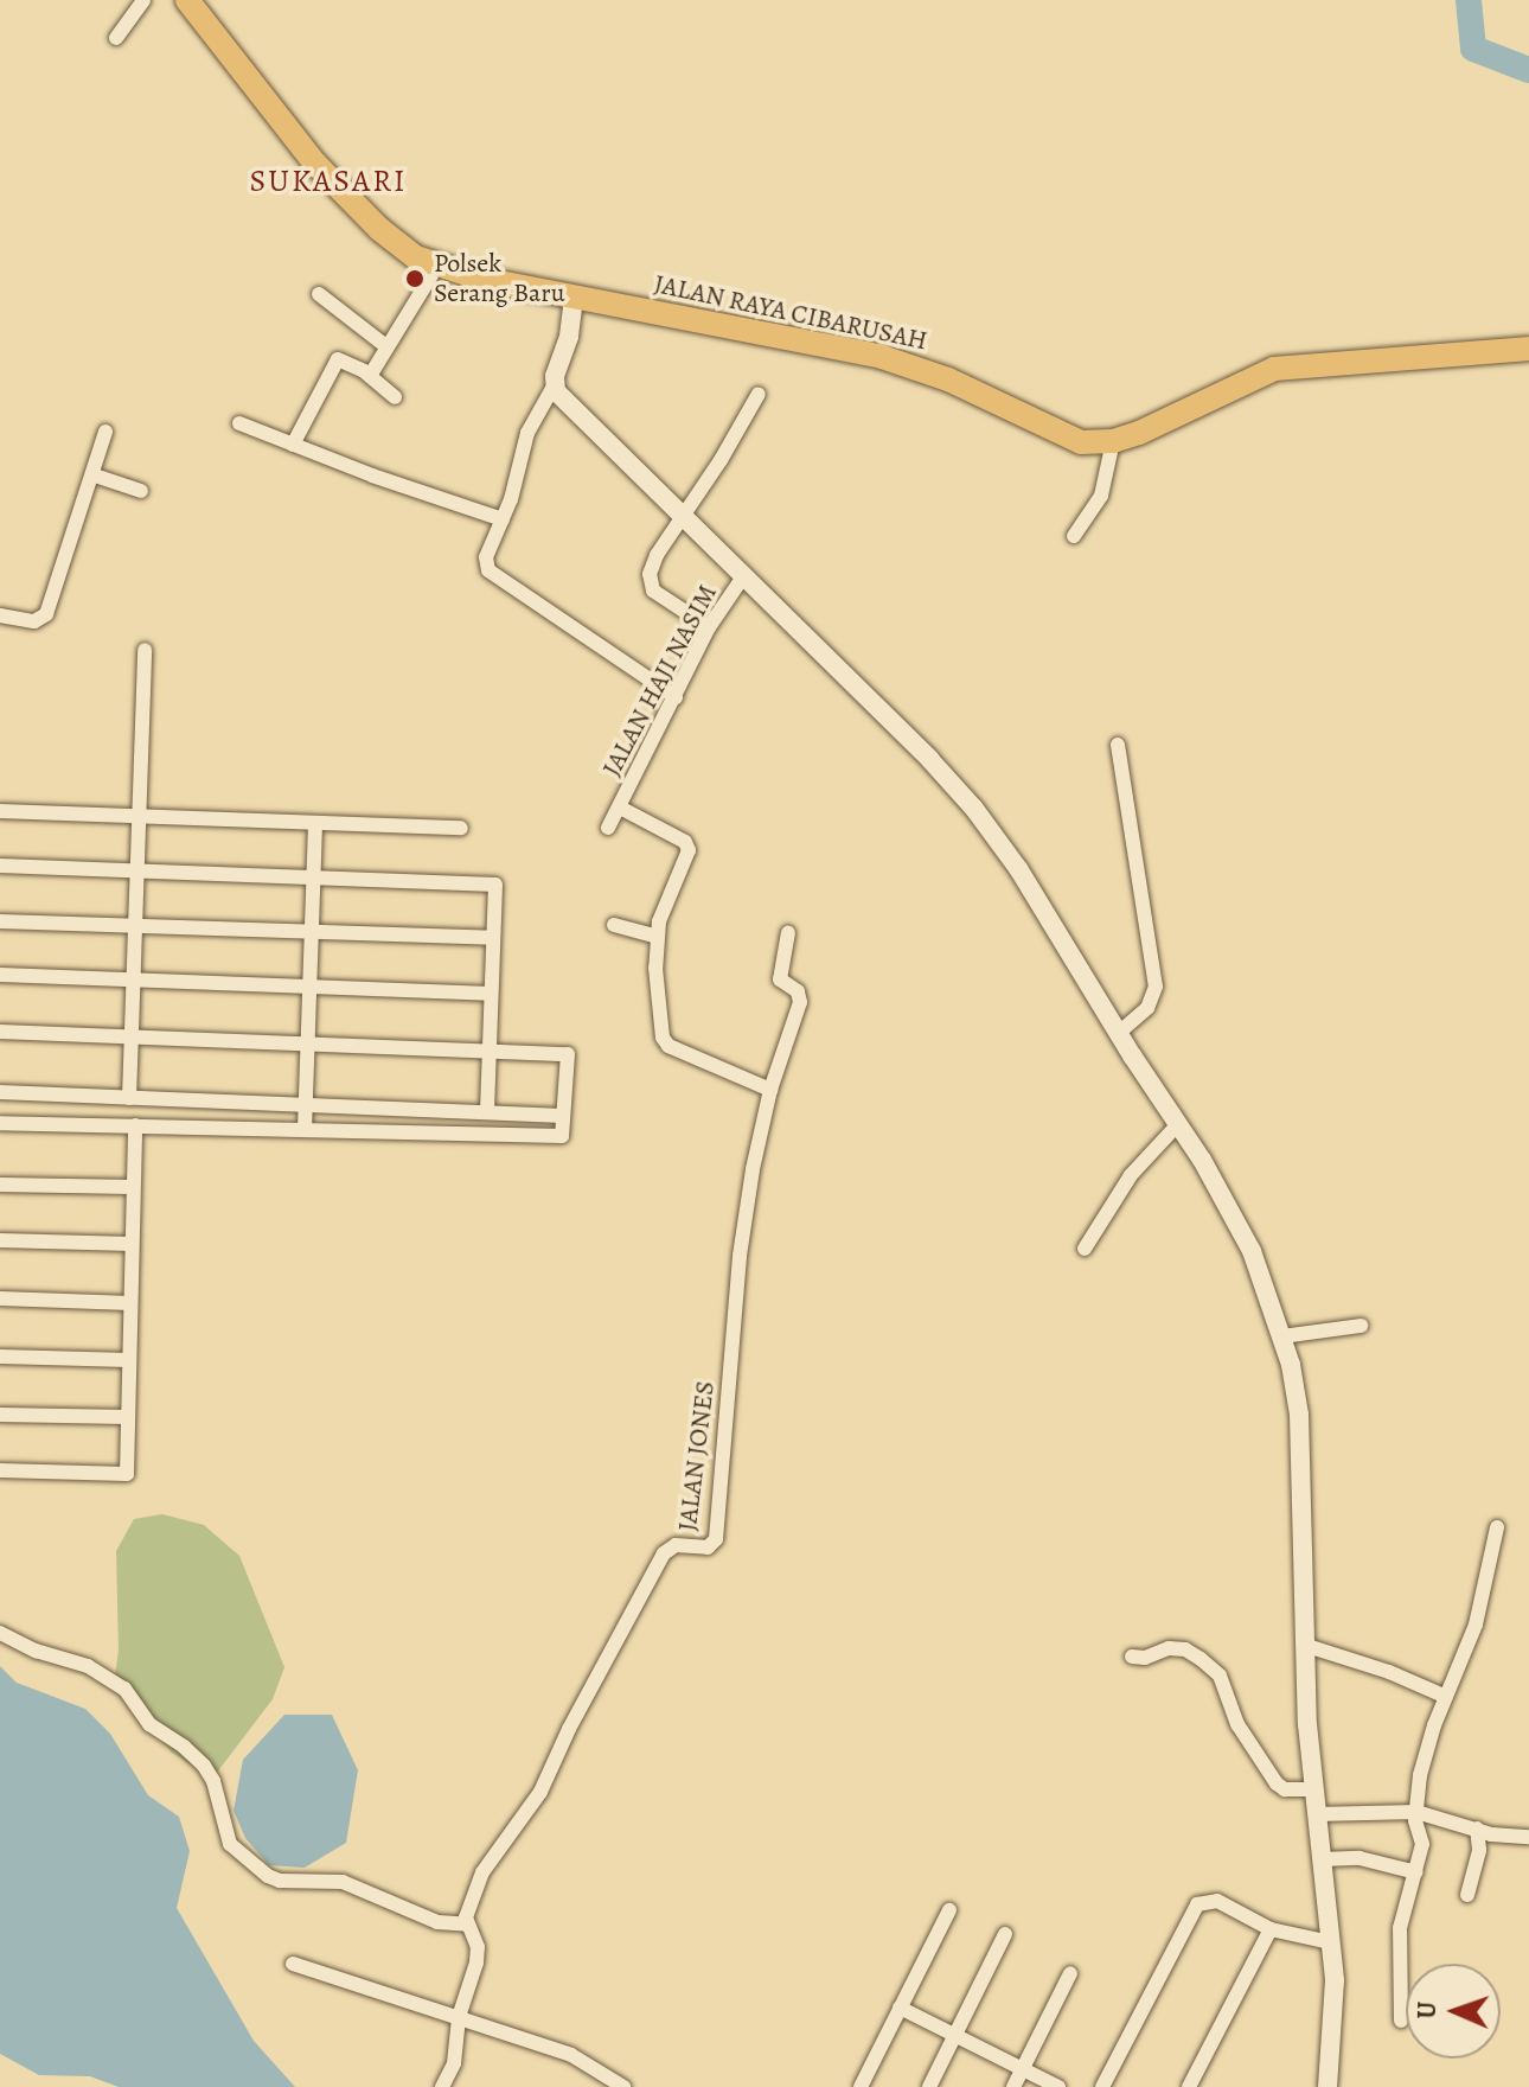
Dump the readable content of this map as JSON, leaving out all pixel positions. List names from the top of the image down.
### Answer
{
  "streets": {
    "main road": ["JALAN RAYA CIBARUSAH"],
    "street": ["JALAN HAJI NASIM", "JALAN JONES"]
  },
  "crossings": [
    ["JALAN HAJI NASIM", "JALAN JONES"]
  ],
  "districts": ["SUKASARI"],
  "places": ["Polsek Serang Baru"],
  "north": "left"
}
